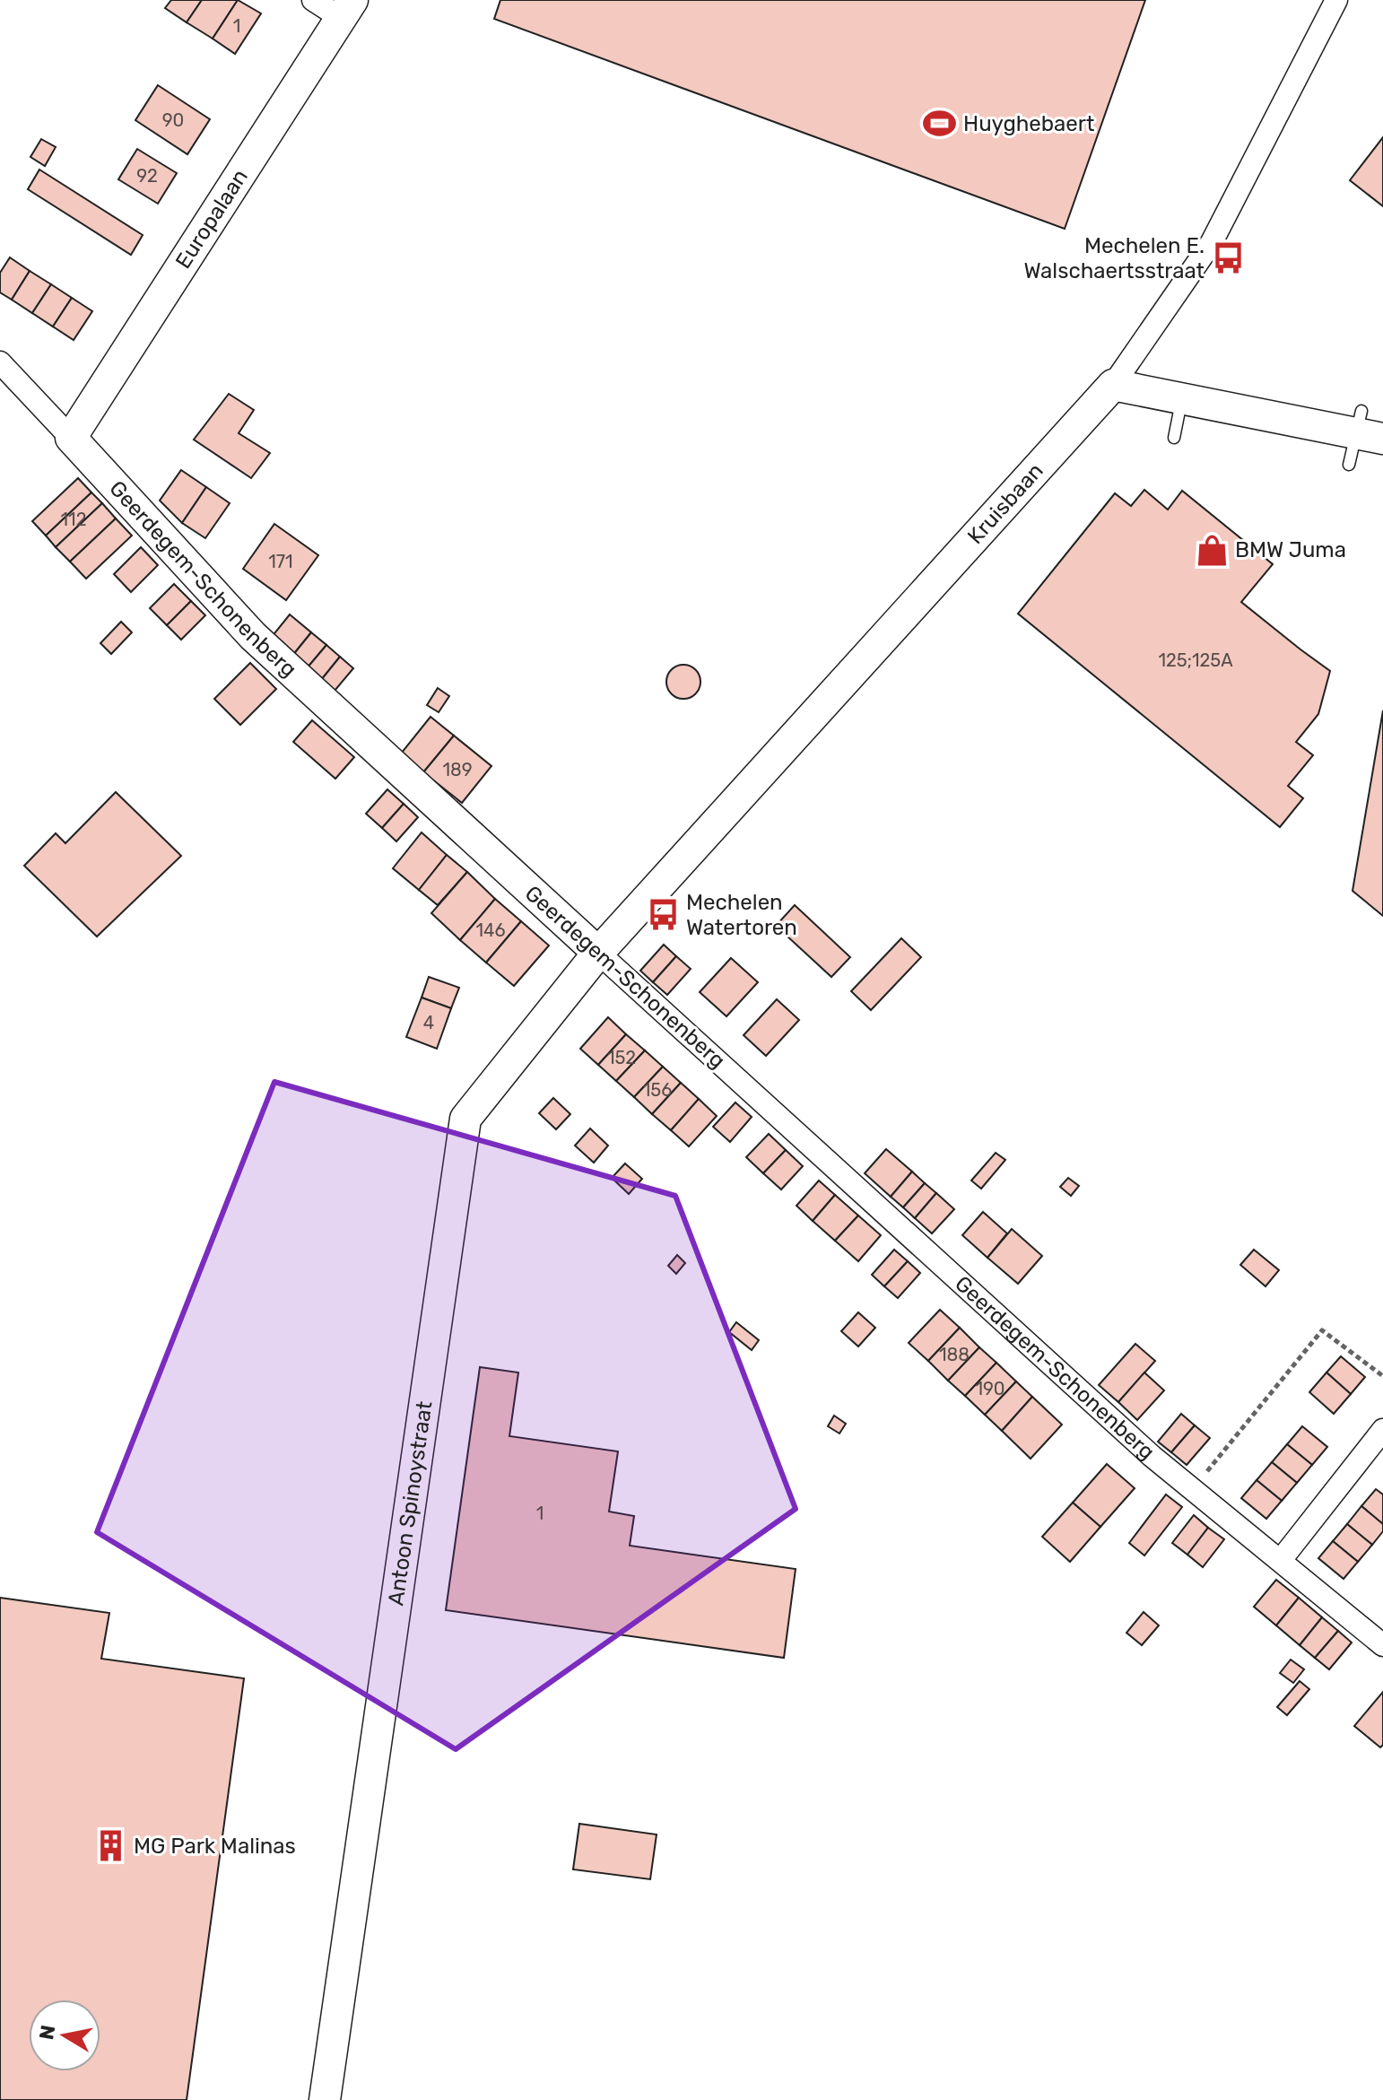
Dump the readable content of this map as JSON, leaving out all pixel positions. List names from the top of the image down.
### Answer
{
  "streets": {
    "street": [
      "Europalaan",
      "Kruisbaan",
      "Geerdegem-Schonenberg",
      "Antoon Spinoystraat"
    ]
  },
  "crossings": [
    ["Europalaan", "Geerdegem-Schonenberg"],
    ["Kruisbaan", "Geerdegem-Schonenberg"],
    ["Kruisbaan", "Antoon Spinoystraat"],
    ["Geerdegem-Schonenberg", "Antoon Spinoystraat"]
  ],
  "places": {
    "sports": ["Huyghebaert"],
    "bus stop": ["Mechelen E. Walschaertsstraat", "Mechelen Watertoren"],
    "shop": ["BMW Juma"],
    "building": ["MG Park Malinas"]
  },
  "house_numbers": [
    "1",
    "90",
    "92",
    "112",
    "171",
    "125;125A",
    "189",
    "146",
    "4",
    "152",
    "156",
    "188",
    "190",
    "1"
  ],
  "north": "left"
}
